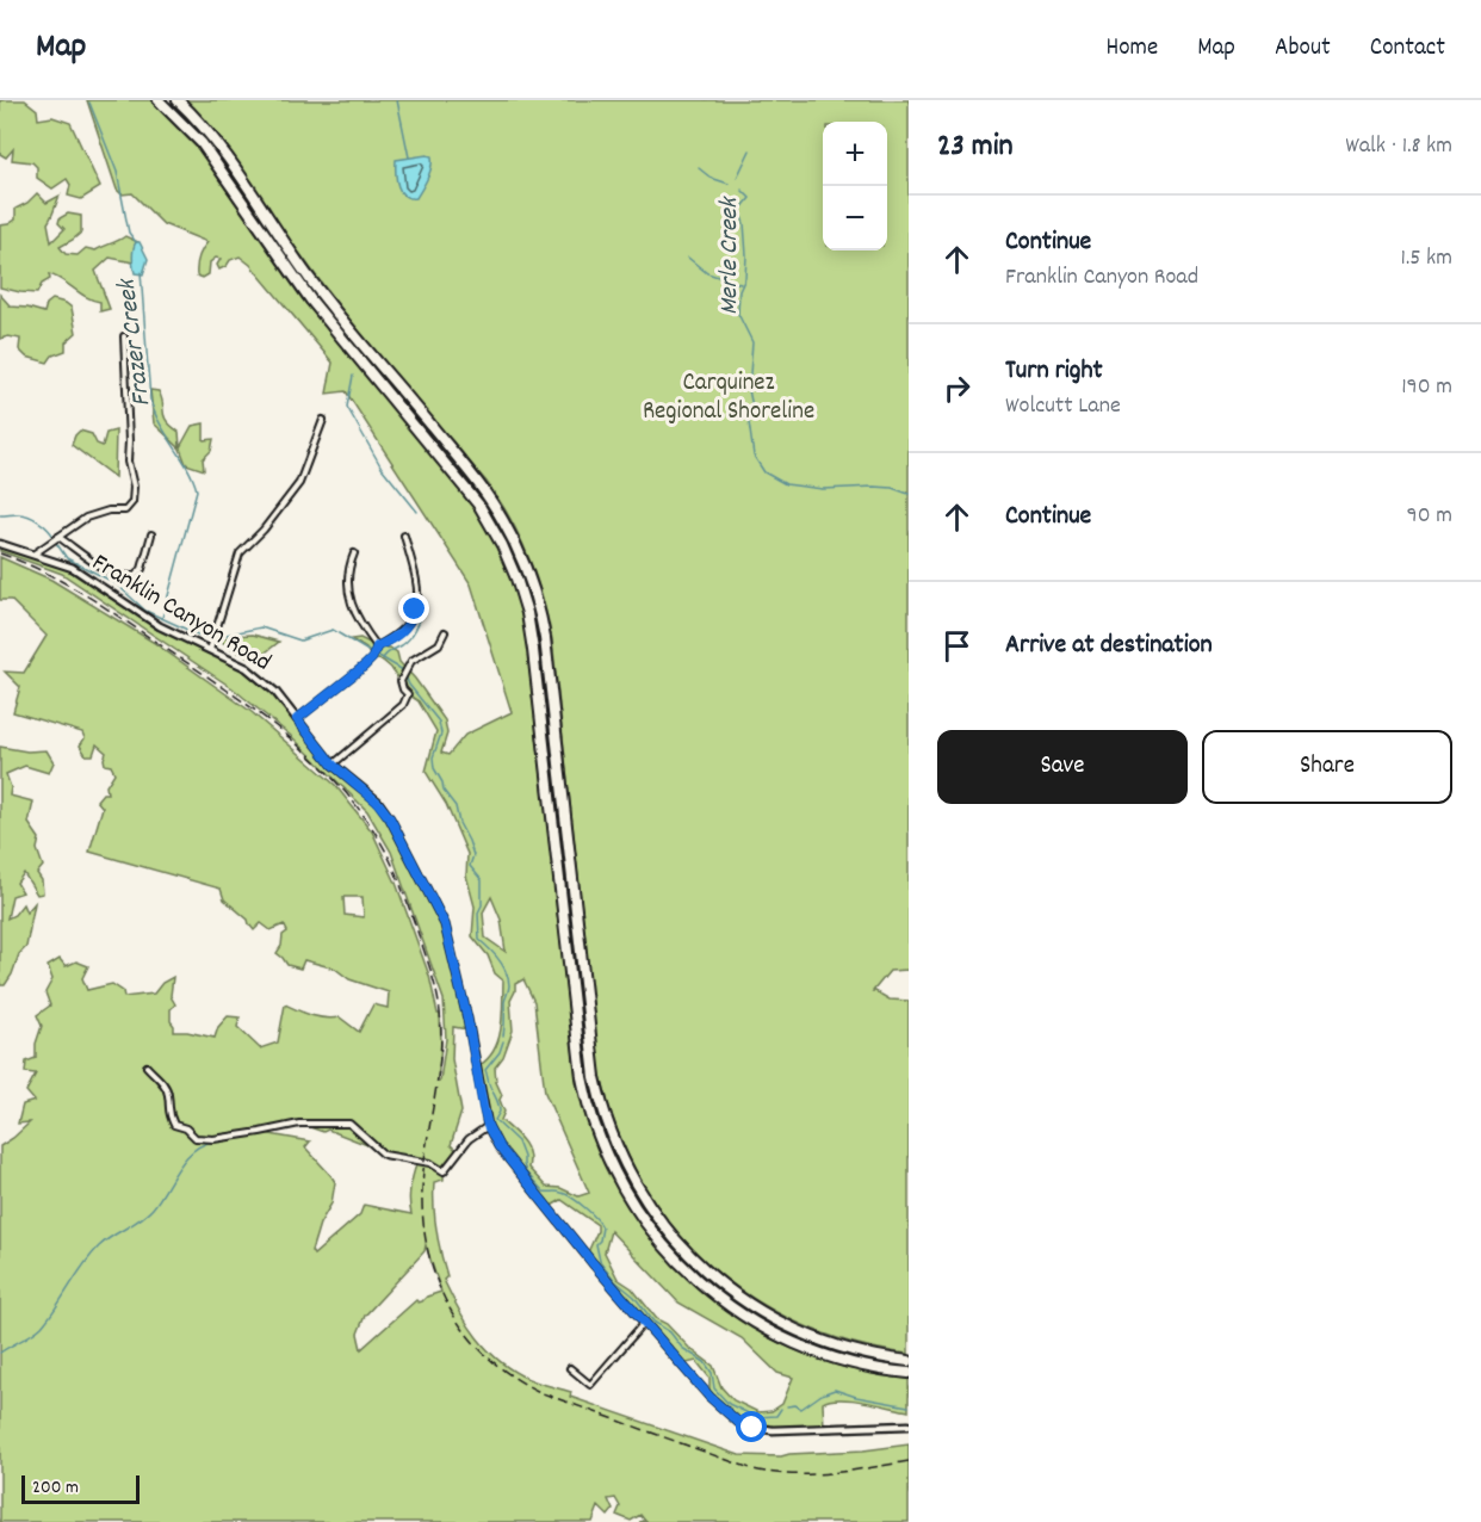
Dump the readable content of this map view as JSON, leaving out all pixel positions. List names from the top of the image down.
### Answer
{
  "streets": {
    "street": ["Franklin Canyon Road"]
  },
  "water": ["Merle Creek", "Frazer Creek"],
  "parks": ["Carquinez Regional Shoreline"],
  "scale_bar": "200 m",
  "page": {
    "header": "Map",
    "nav": [
      "Home",
      "Map",
      "About",
      "Contact"
    ],
    "heading": ["23 min", "Walk · 1.8 km"],
    "map_buttons": ["+", "−"],
    "list": [
      ["Continue", "Franklin Canyon Road", "1.5 km"],
      ["Turn right", "Wolcutt Lane", "190 m"],
      ["Continue", "90 m"],
      "Arrive at destination"
    ],
    "buttons": ["Save", "Share"],
    "scale": "200 m"
  }
}
